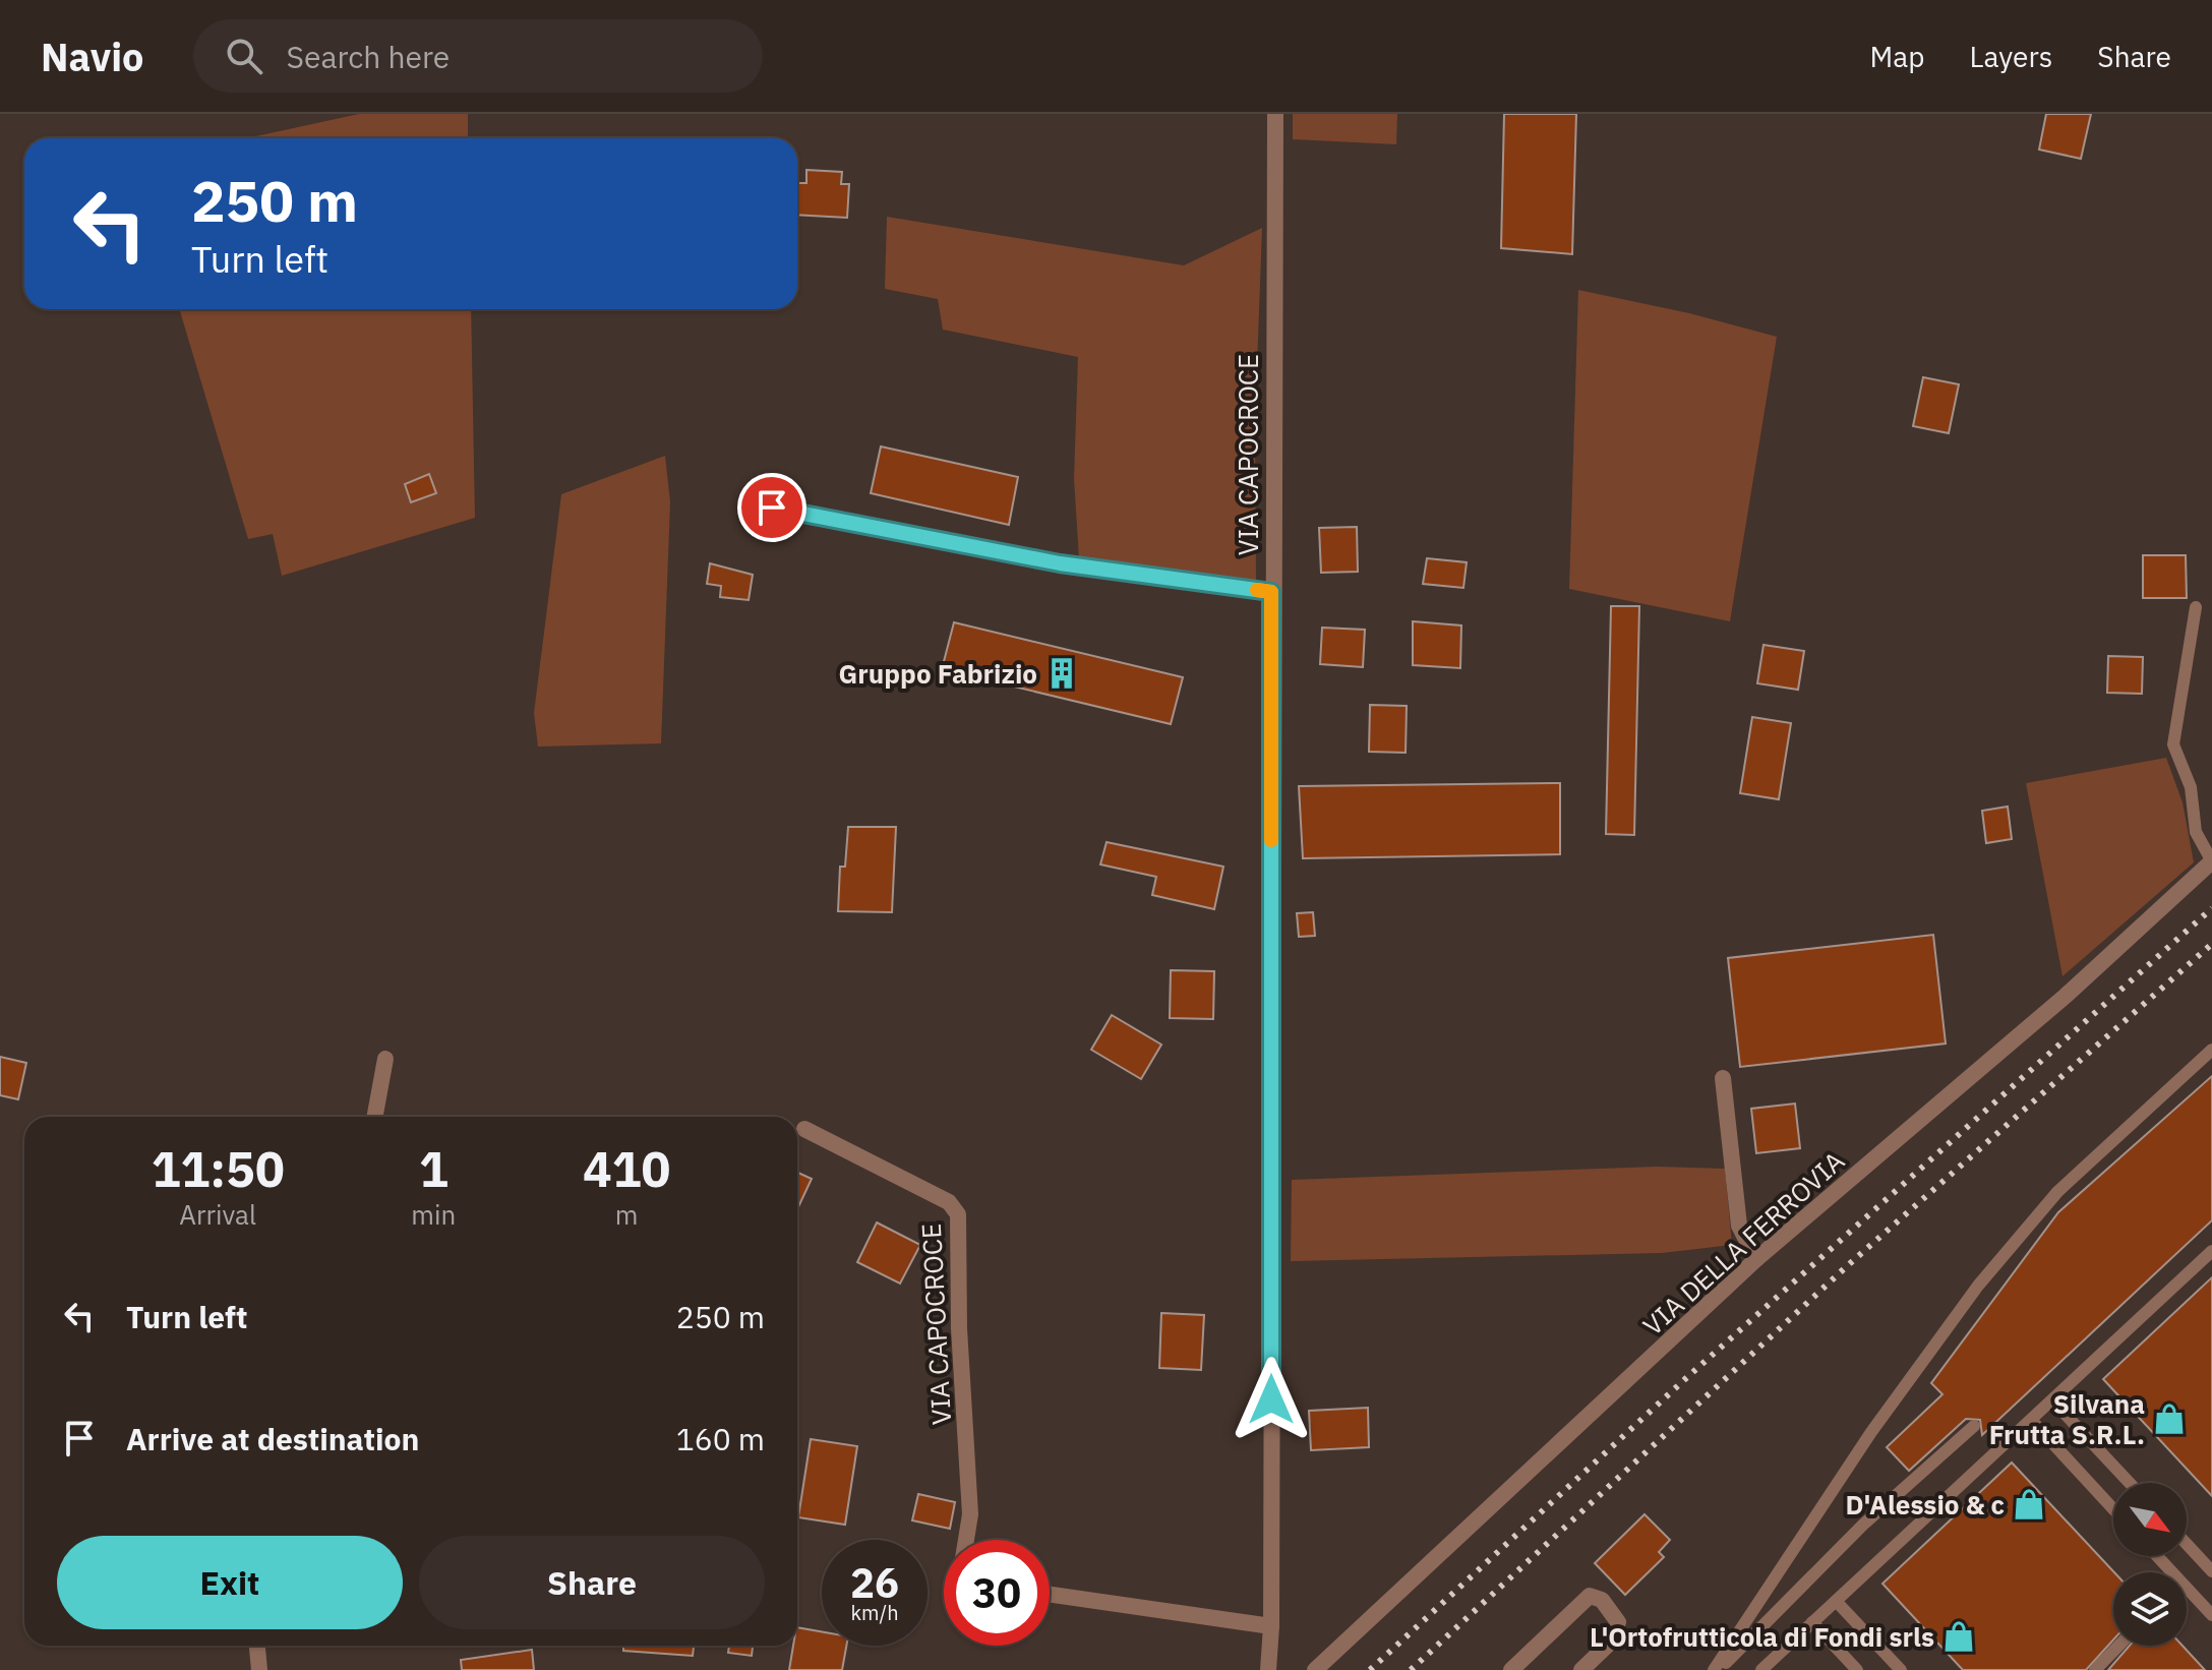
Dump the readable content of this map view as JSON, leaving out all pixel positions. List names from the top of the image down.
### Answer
{
  "streets": {
    "street": ["VIA CAPOCROCE", "VIA DELLA FERROVIA"]
  },
  "places": {
    "building": ["Gruppo Fabrizio"],
    "shop": ["Silvana Frutta S.R.L.", "D'Alessio & c", "L'Ortofrutticola di Fondi srls"]
  },
  "north": "bottom right",
  "page": {
    "header": "Navio",
    "search": "Search here",
    "nav": ["Map", "Layers", "Share"],
    "turn": ["250 m", "Turn left"],
    "eta": [
      "11:50",
      "Arrival",
      "1",
      "min",
      "410",
      "m"
    ],
    "list": [
      {
        "name": "Turn left",
        "value": "250 m"
      },
      {
        "name": "Arrive at destination",
        "value": "160 m"
      }
    ],
    "buttons": ["Exit", "Share"],
    "speed": "26 km/h",
    "limit": "30"
  }
}
